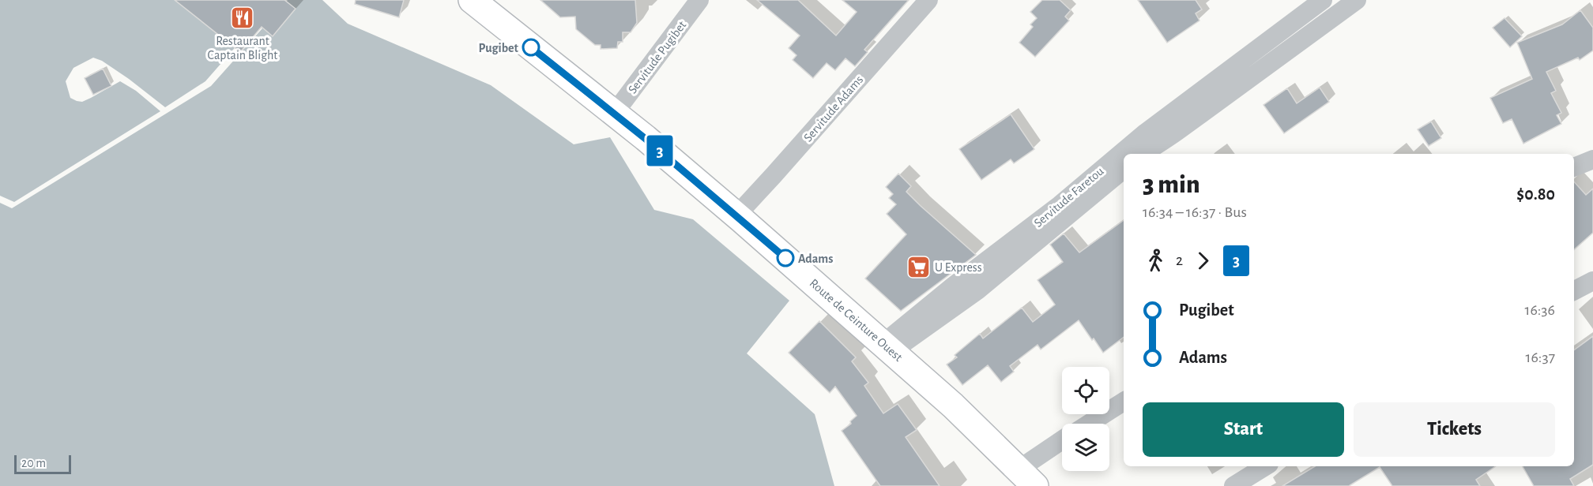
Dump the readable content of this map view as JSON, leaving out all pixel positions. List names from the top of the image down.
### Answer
{
  "streets": {
    "main road": ["Route de Ceinture Ouest"],
    "street": ["Servitude Pugibet", "Servitude Adams", "Servitude Faretou"]
  },
  "crossings": [
    ["Servitude Pugibet", "Route de Ceinture Ouest"],
    ["Servitude Adams", "Route de Ceinture Ouest"],
    ["Servitude Faretou", "Route de Ceinture Ouest"]
  ],
  "places": {
    "restaurant": ["Restaurant Captain Blight"],
    "other": ["Pugibet", "Adams"],
    "supermarket": ["U Express"]
  },
  "lines": ["bus line 3"],
  "scale_bar": "20 m",
  "page": {
    "on_map": "3",
    "heading": ["3 min", "16:34 – 16:37 · Bus", "$0.80"],
    "legs": ["2", "3"],
    "list": [
      {
        "name": "Pugibet",
        "value": "16:36"
      },
      {
        "name": "Adams",
        "value": "16:37"
      }
    ],
    "buttons": ["Start", "Tickets"],
    "scale": "20 m"
  }
}
